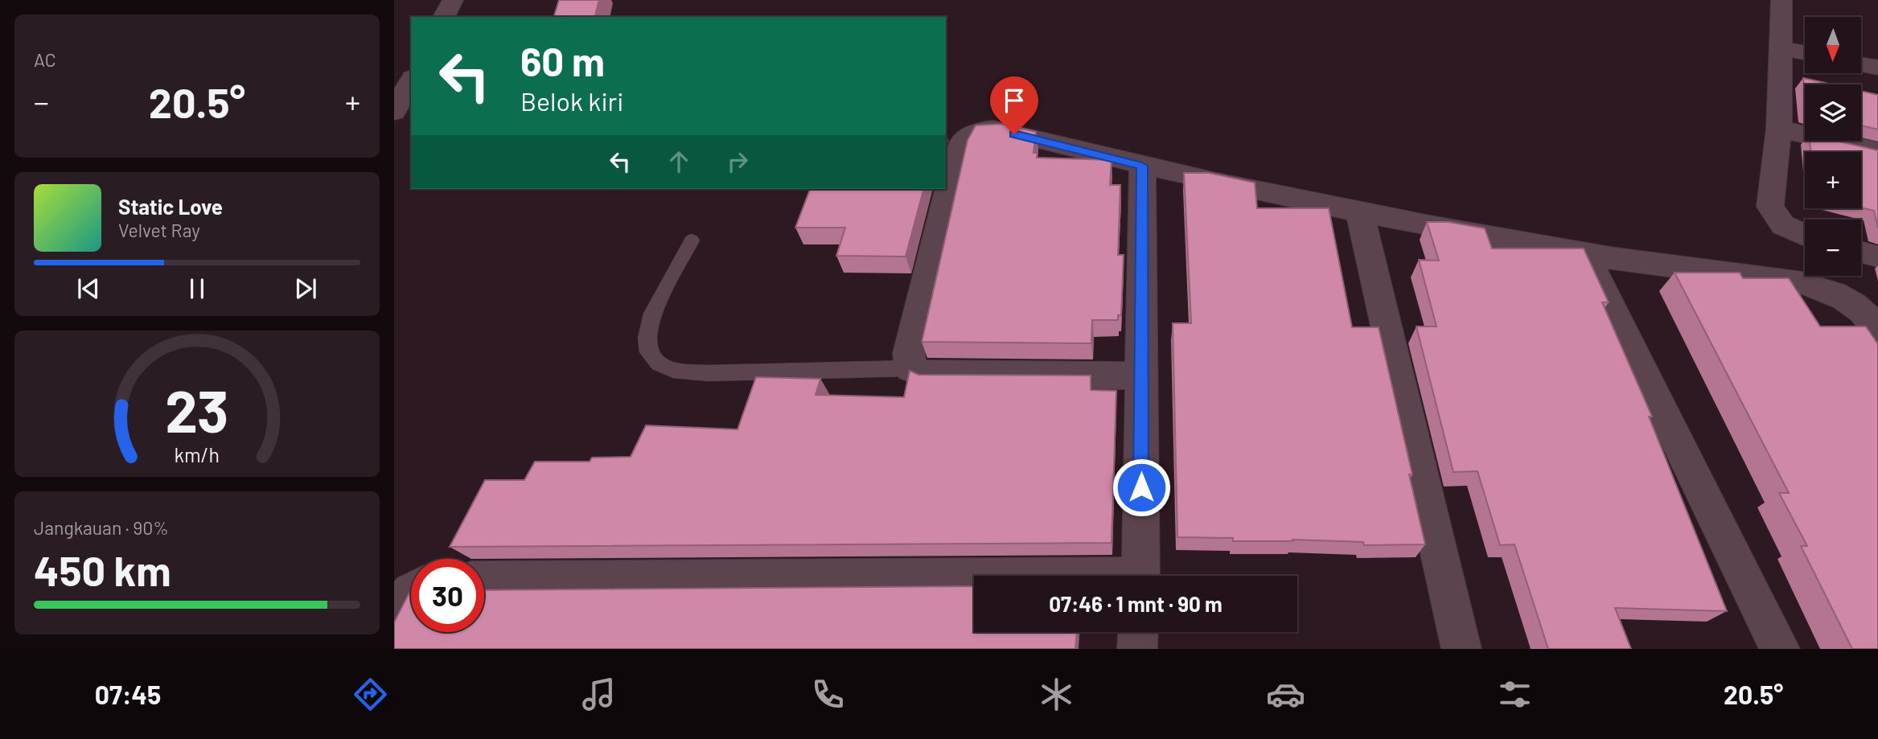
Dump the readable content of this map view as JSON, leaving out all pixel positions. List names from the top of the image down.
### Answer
{
  "north": "bottom",
  "page": {
    "tile": [
      "AC",
      ["Jangkauan · 90%", "450 km"]
    ],
    "map_buttons": ["+", "−"],
    "turn": ["60 m", "Belok kiri"],
    "heat": ["−", "20.5°", "+"],
    "song": ["Static Love", "Velvet Ray"],
    "limit": "30",
    "trip": "07:46 · 1 mnt · 90 m",
    "tabs": ["07:45", "20.5°"],
    "gauge": ["23", "km/h"]
  }
}
